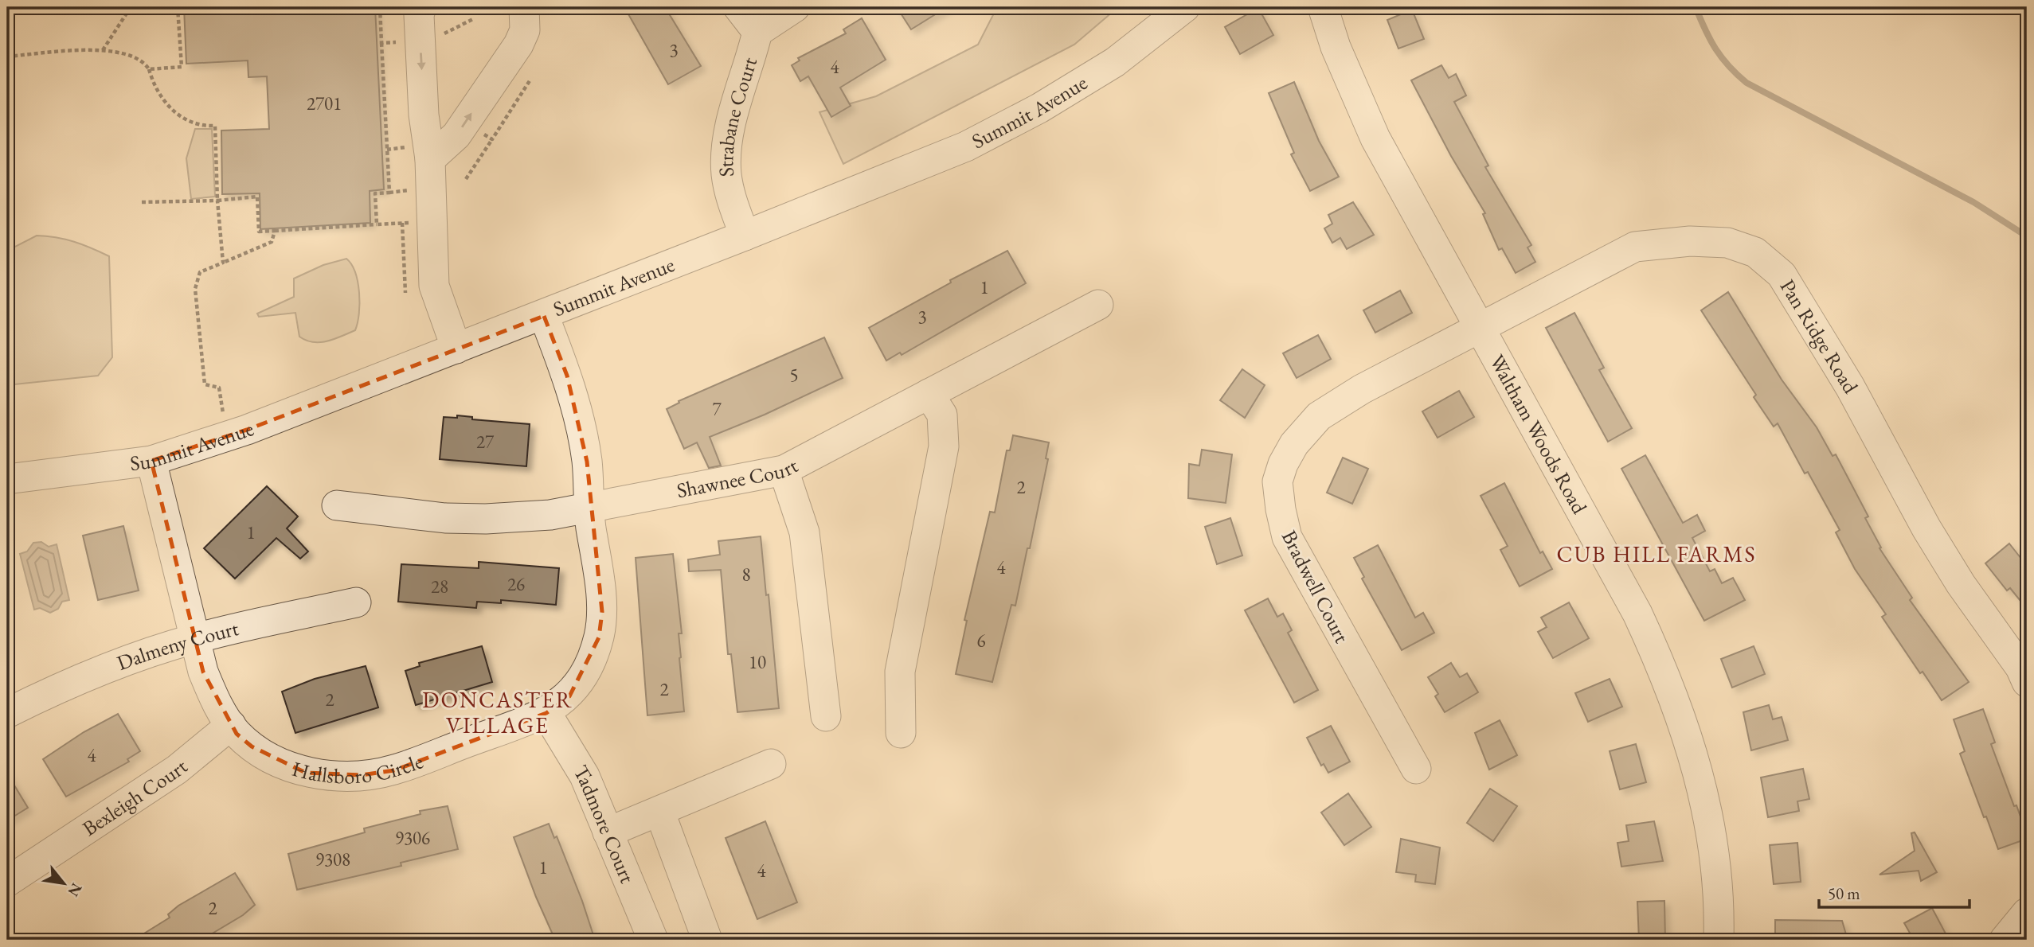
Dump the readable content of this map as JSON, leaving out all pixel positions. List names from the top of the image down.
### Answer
{
  "streets": {
    "street": [
      "Summit Avenue",
      "Strabane Court",
      "Pan Ridge Road",
      "Waltham Woods Road",
      "Shawnee Court",
      "Bradwell Court",
      "Dalmeny Court",
      "Hallsboro Circle",
      "Bexleigh Court",
      "Tadmore Court"
    ]
  },
  "crossings": [
    ["Summit Avenue", "Strabane Court"],
    ["Summit Avenue", "Hallsboro Circle"],
    ["Pan Ridge Road", "Waltham Woods Road"],
    ["Pan Ridge Road", "Bradwell Court"],
    ["Waltham Woods Road", "Bradwell Court"],
    ["Shawnee Court", "Hallsboro Circle"],
    ["Dalmeny Court", "Hallsboro Circle"],
    ["Hallsboro Circle", "Bexleigh Court"],
    ["Hallsboro Circle", "Tadmore Court"]
  ],
  "districts": ["CUB HILL FARMS", "DONCASTER VILLAGE"],
  "house_numbers": [
    "3",
    "4",
    "2701",
    "1",
    "3",
    "5",
    "7",
    "27",
    "2",
    "1",
    "4",
    "8",
    "26",
    "28",
    "6",
    "10",
    "2",
    "2",
    "4",
    "9306",
    "9308",
    "1",
    "4",
    "2"
  ],
  "scale_bar": "50 m",
  "north": "bottom right"
}
